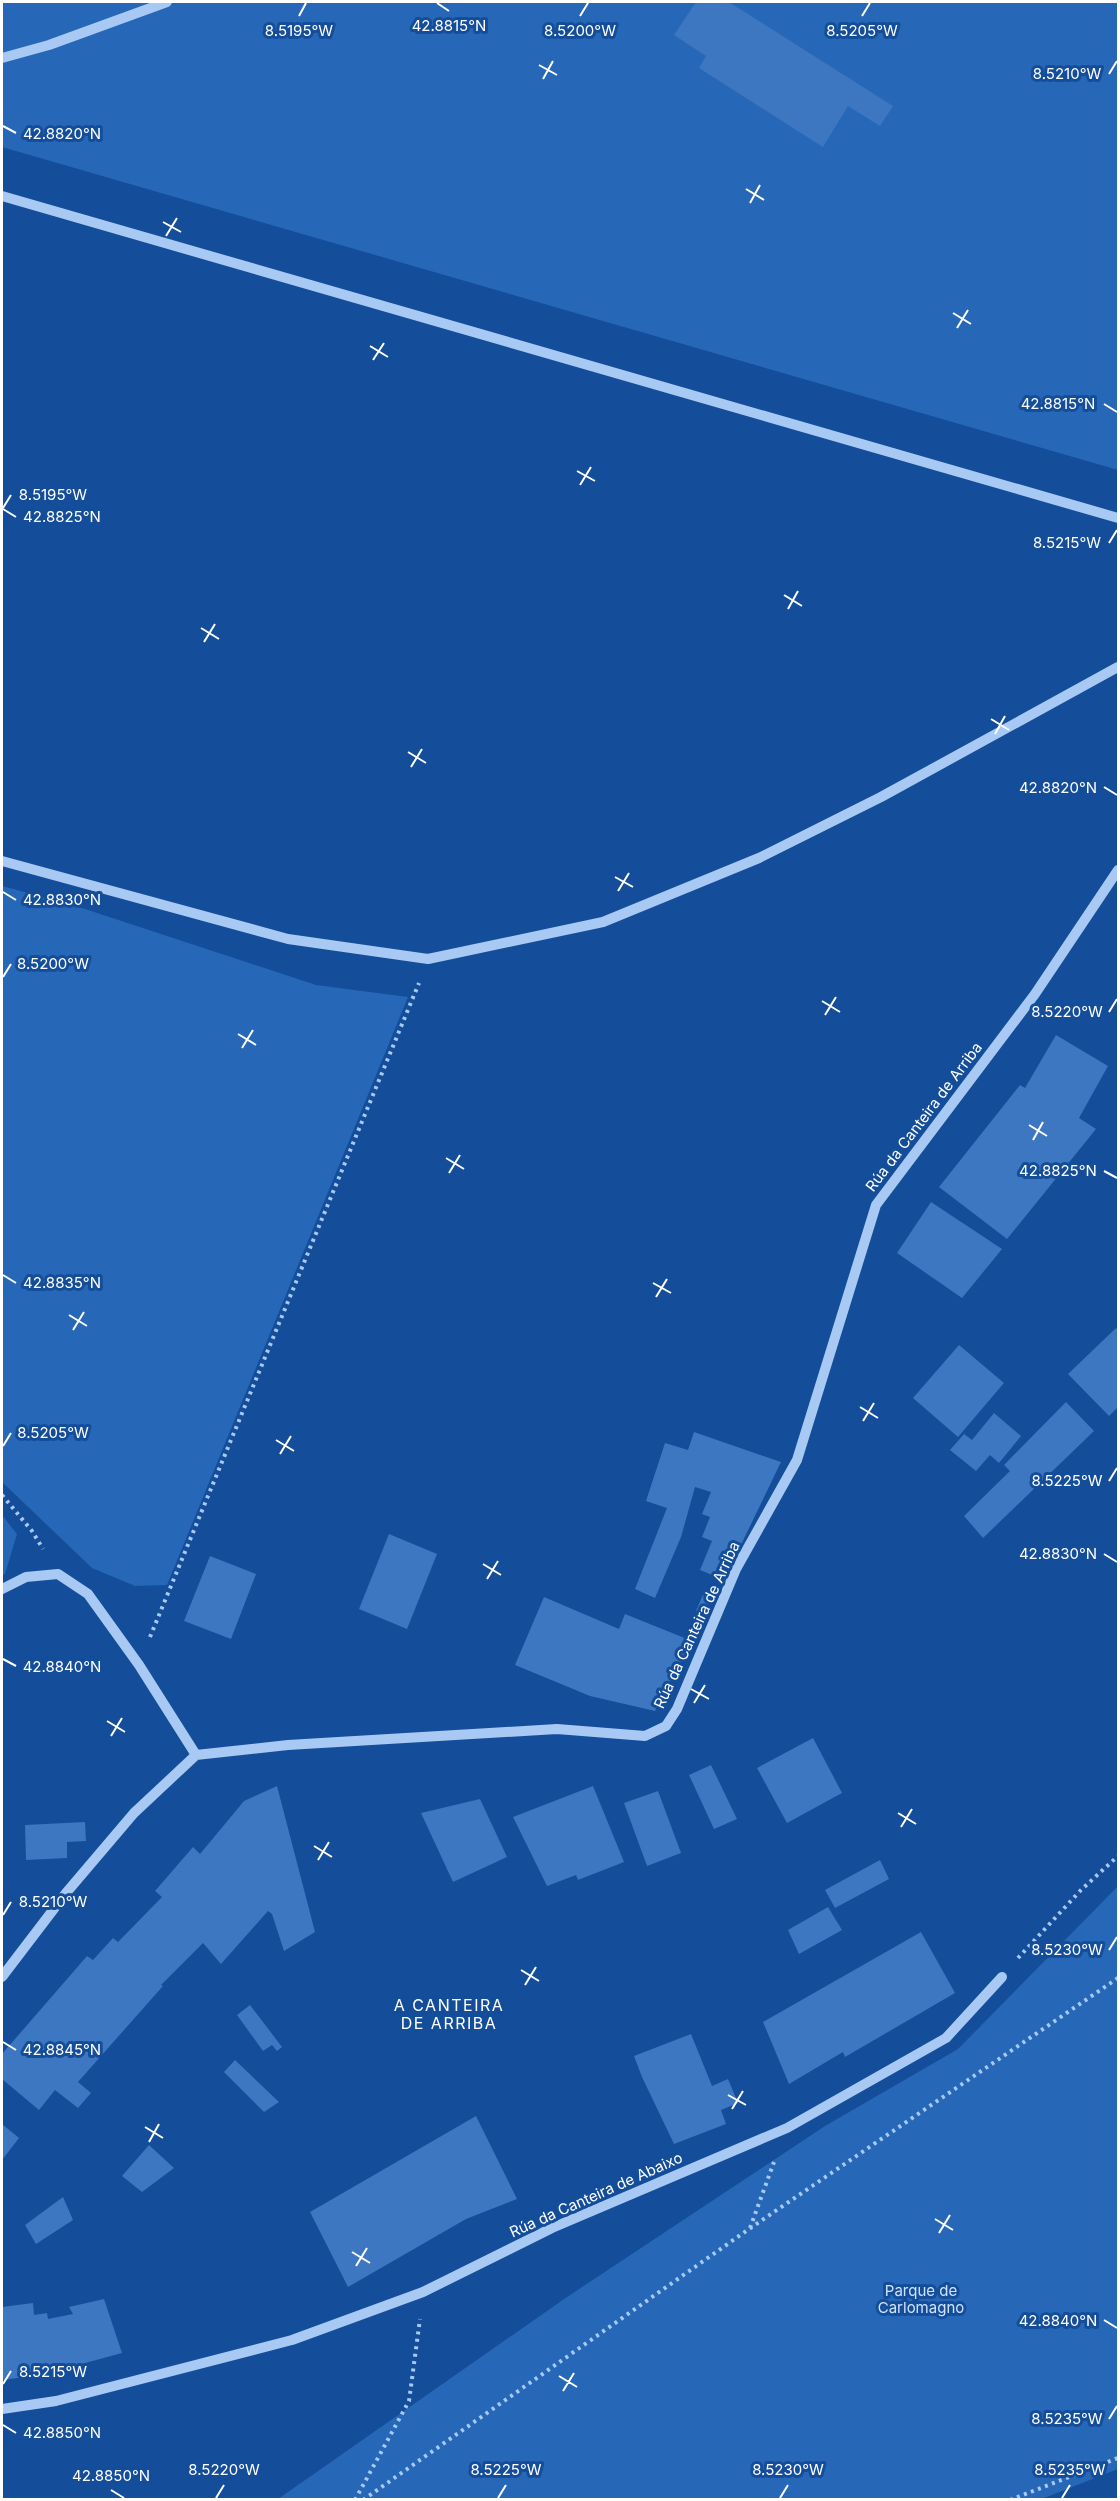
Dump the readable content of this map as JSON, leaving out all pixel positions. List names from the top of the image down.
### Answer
{
  "streets": {
    "street": ["Rúa da Canteira de Arriba", "Rúa da Canteira de Abaixo"]
  },
  "districts": ["A CANTEIRA DE ARRIBA"],
  "parks": ["Parque de Carlomagno"],
  "coordinates": [
    "42.8815°N",
    "8.5205°W",
    "8.5195°W",
    "8.5200°W",
    "8.5210°W",
    "42.8820°N",
    "42.8825°N",
    "8.5215°W",
    "42.8830°N",
    "8.5220°W",
    "42.8835°N",
    "8.5225°W",
    "42.8840°N",
    "8.5230°W",
    "42.8845°N",
    "8.5235°W",
    "42.8850°N"
  ]
}
